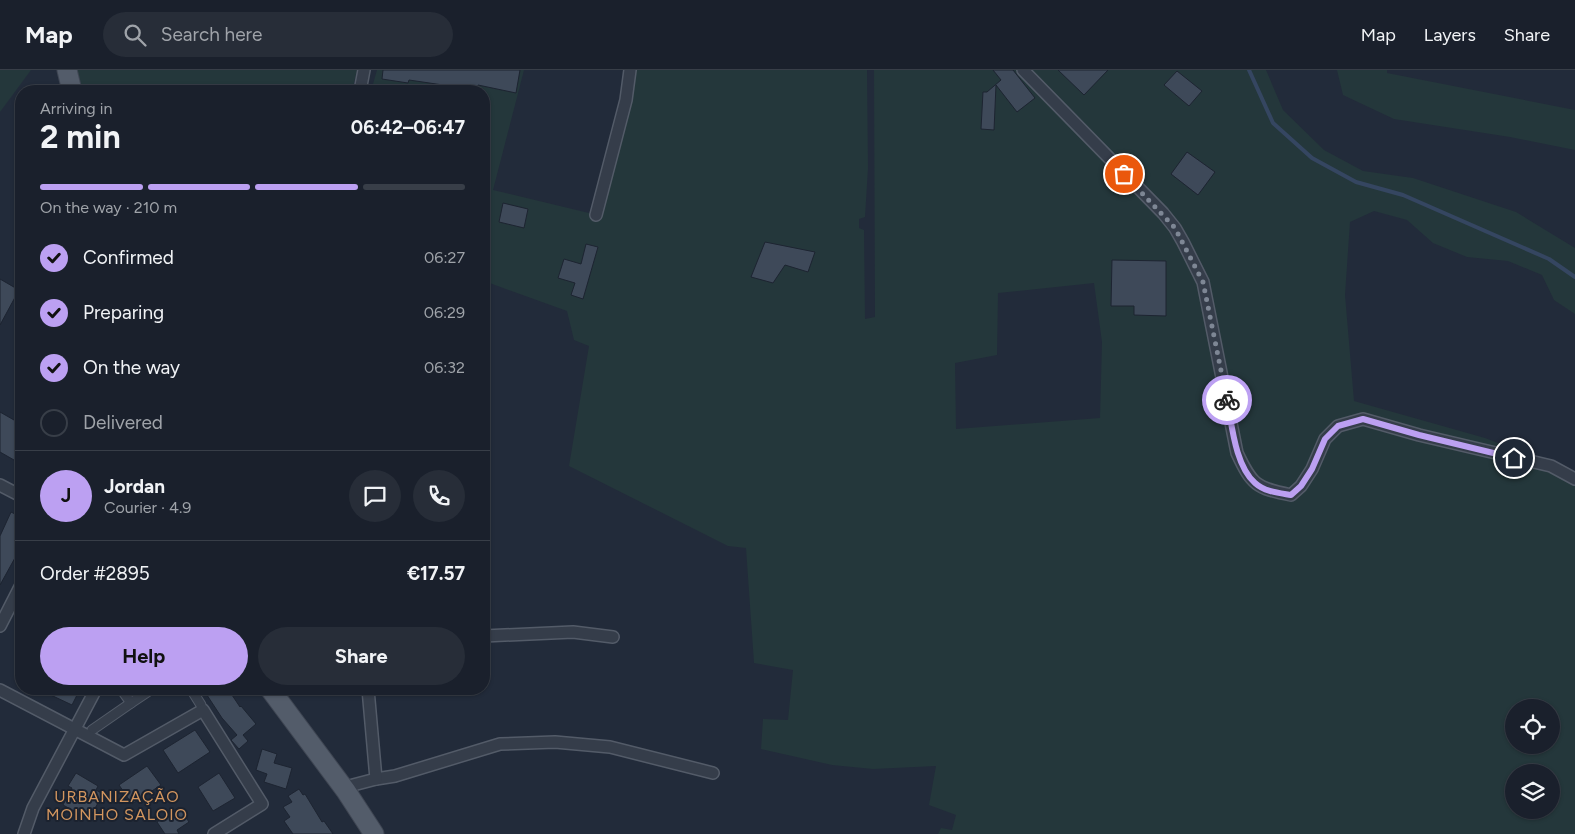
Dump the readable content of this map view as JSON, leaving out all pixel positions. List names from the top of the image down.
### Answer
{
  "districts": ["URBANIZAÇÃO MOINHO SALOIO"],
  "page": {
    "header": "Map",
    "search": "Search here",
    "nav": ["Map", "Layers", "Share"],
    "heading": ["2 min", "Arriving in", "06:42–06:47"],
    "panel": [
      "Jordan",
      "Courier · 4.9",
      "Order #2895",
      "€17.57"
    ],
    "bar": "On the way · 210 m",
    "list": [
      ["Confirmed", "06:27"],
      ["Preparing", "06:29"],
      ["On the way", "06:32"],
      "Delivered"
    ],
    "round": "J",
    "buttons": ["Help", "Share"]
  }
}
